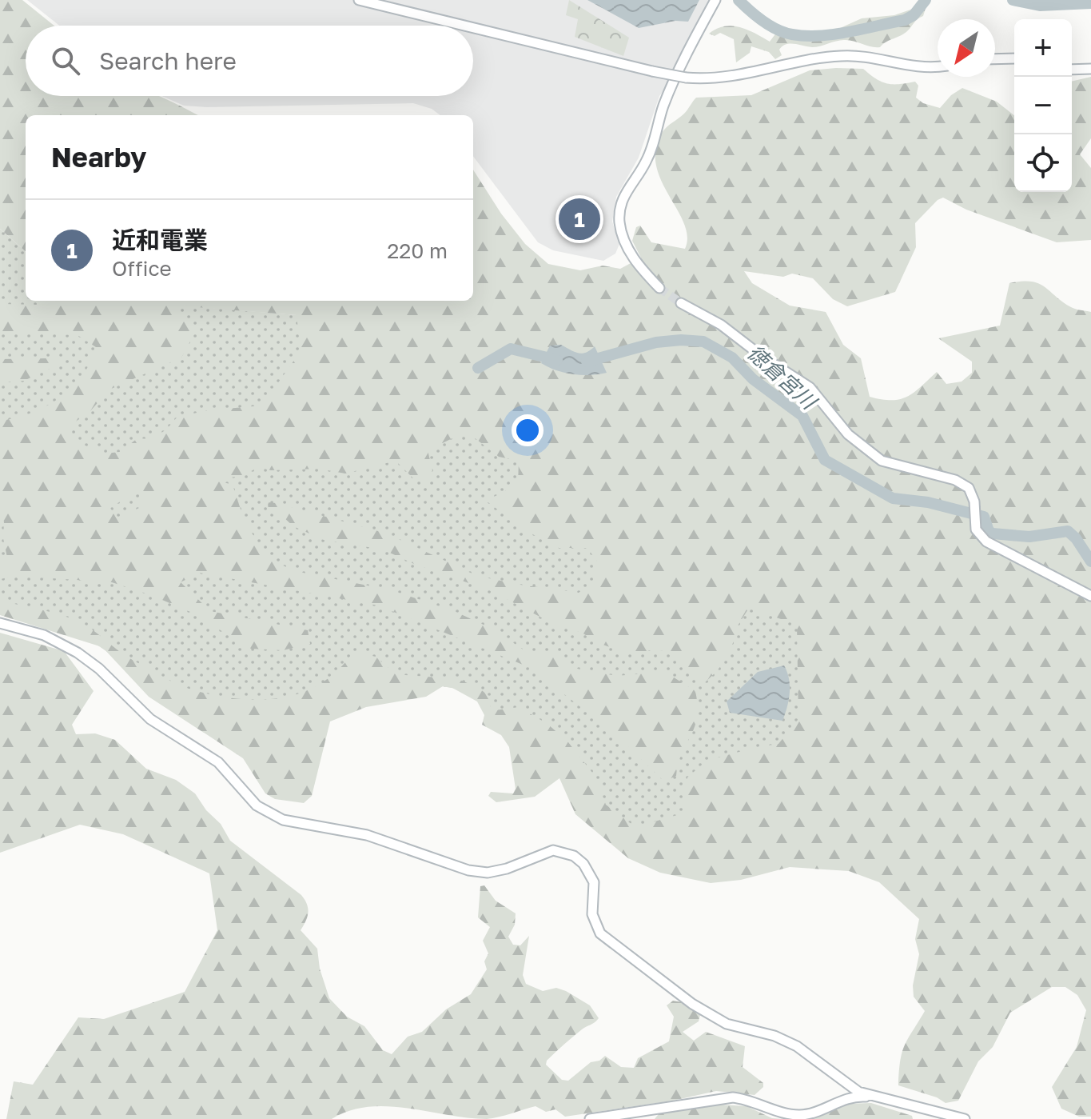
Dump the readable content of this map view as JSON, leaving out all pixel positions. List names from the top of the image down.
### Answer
{
  "water": ["徳倉宮川"],
  "north": "bottom left",
  "page": {
    "map_buttons": ["+", "−"],
    "search": "Search here",
    "heading": "Nearby",
    "pins": "1",
    "list": [
      {
        "mark": "1",
        "name": "近和電業",
        "note": "Office",
        "value": "220 m"
      }
    ]
  }
}
